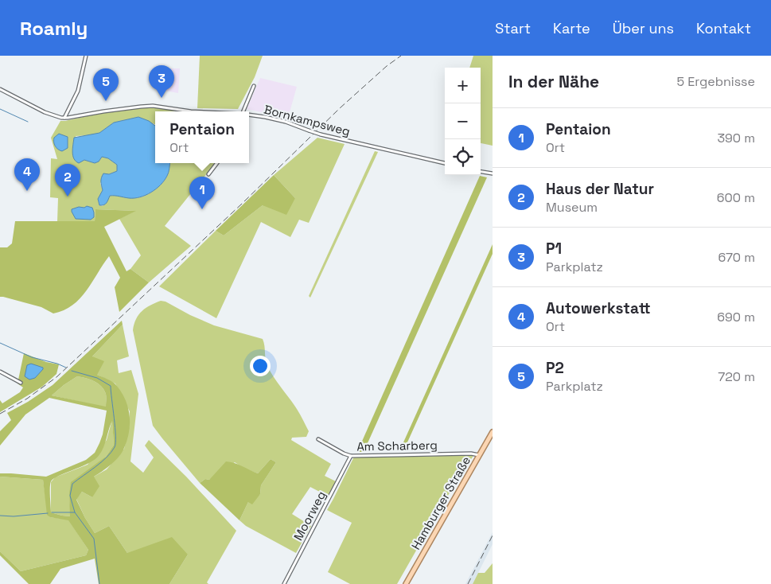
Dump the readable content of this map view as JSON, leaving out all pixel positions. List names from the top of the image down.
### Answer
{
  "streets": {
    "main road": ["Hamburger Straße"],
    "street": ["Bornkampsweg", "Am Scharberg", "Moorweg"]
  },
  "crossings": [
    ["Am Scharberg", "Hamburger Straße"],
    ["Am Scharberg", "Moorweg"]
  ],
  "page": {
    "header": "Roamly",
    "nav": [
      "Start",
      "Karte",
      "Über uns",
      "Kontakt"
    ],
    "heading": ["In der Nähe", "5 Ergebnisse"],
    "pins": [
      "3",
      "5",
      "4",
      "2",
      "1"
    ],
    "map_buttons": ["+", "−"],
    "list": [
      {
        "mark": "1",
        "name": "Pentaion",
        "note": "Ort",
        "value": "390 m"
      },
      {
        "mark": "2",
        "name": "Haus der Natur",
        "note": "Museum",
        "value": "600 m"
      },
      {
        "mark": "3",
        "name": "P1",
        "note": "Parkplatz",
        "value": "670 m"
      },
      {
        "mark": "4",
        "name": "Autowerkstatt",
        "note": "Ort",
        "value": "690 m"
      },
      {
        "mark": "5",
        "name": "P2",
        "note": "Parkplatz",
        "value": "720 m"
      }
    ],
    "popup": ["Pentaion", "Ort"]
  }
}
